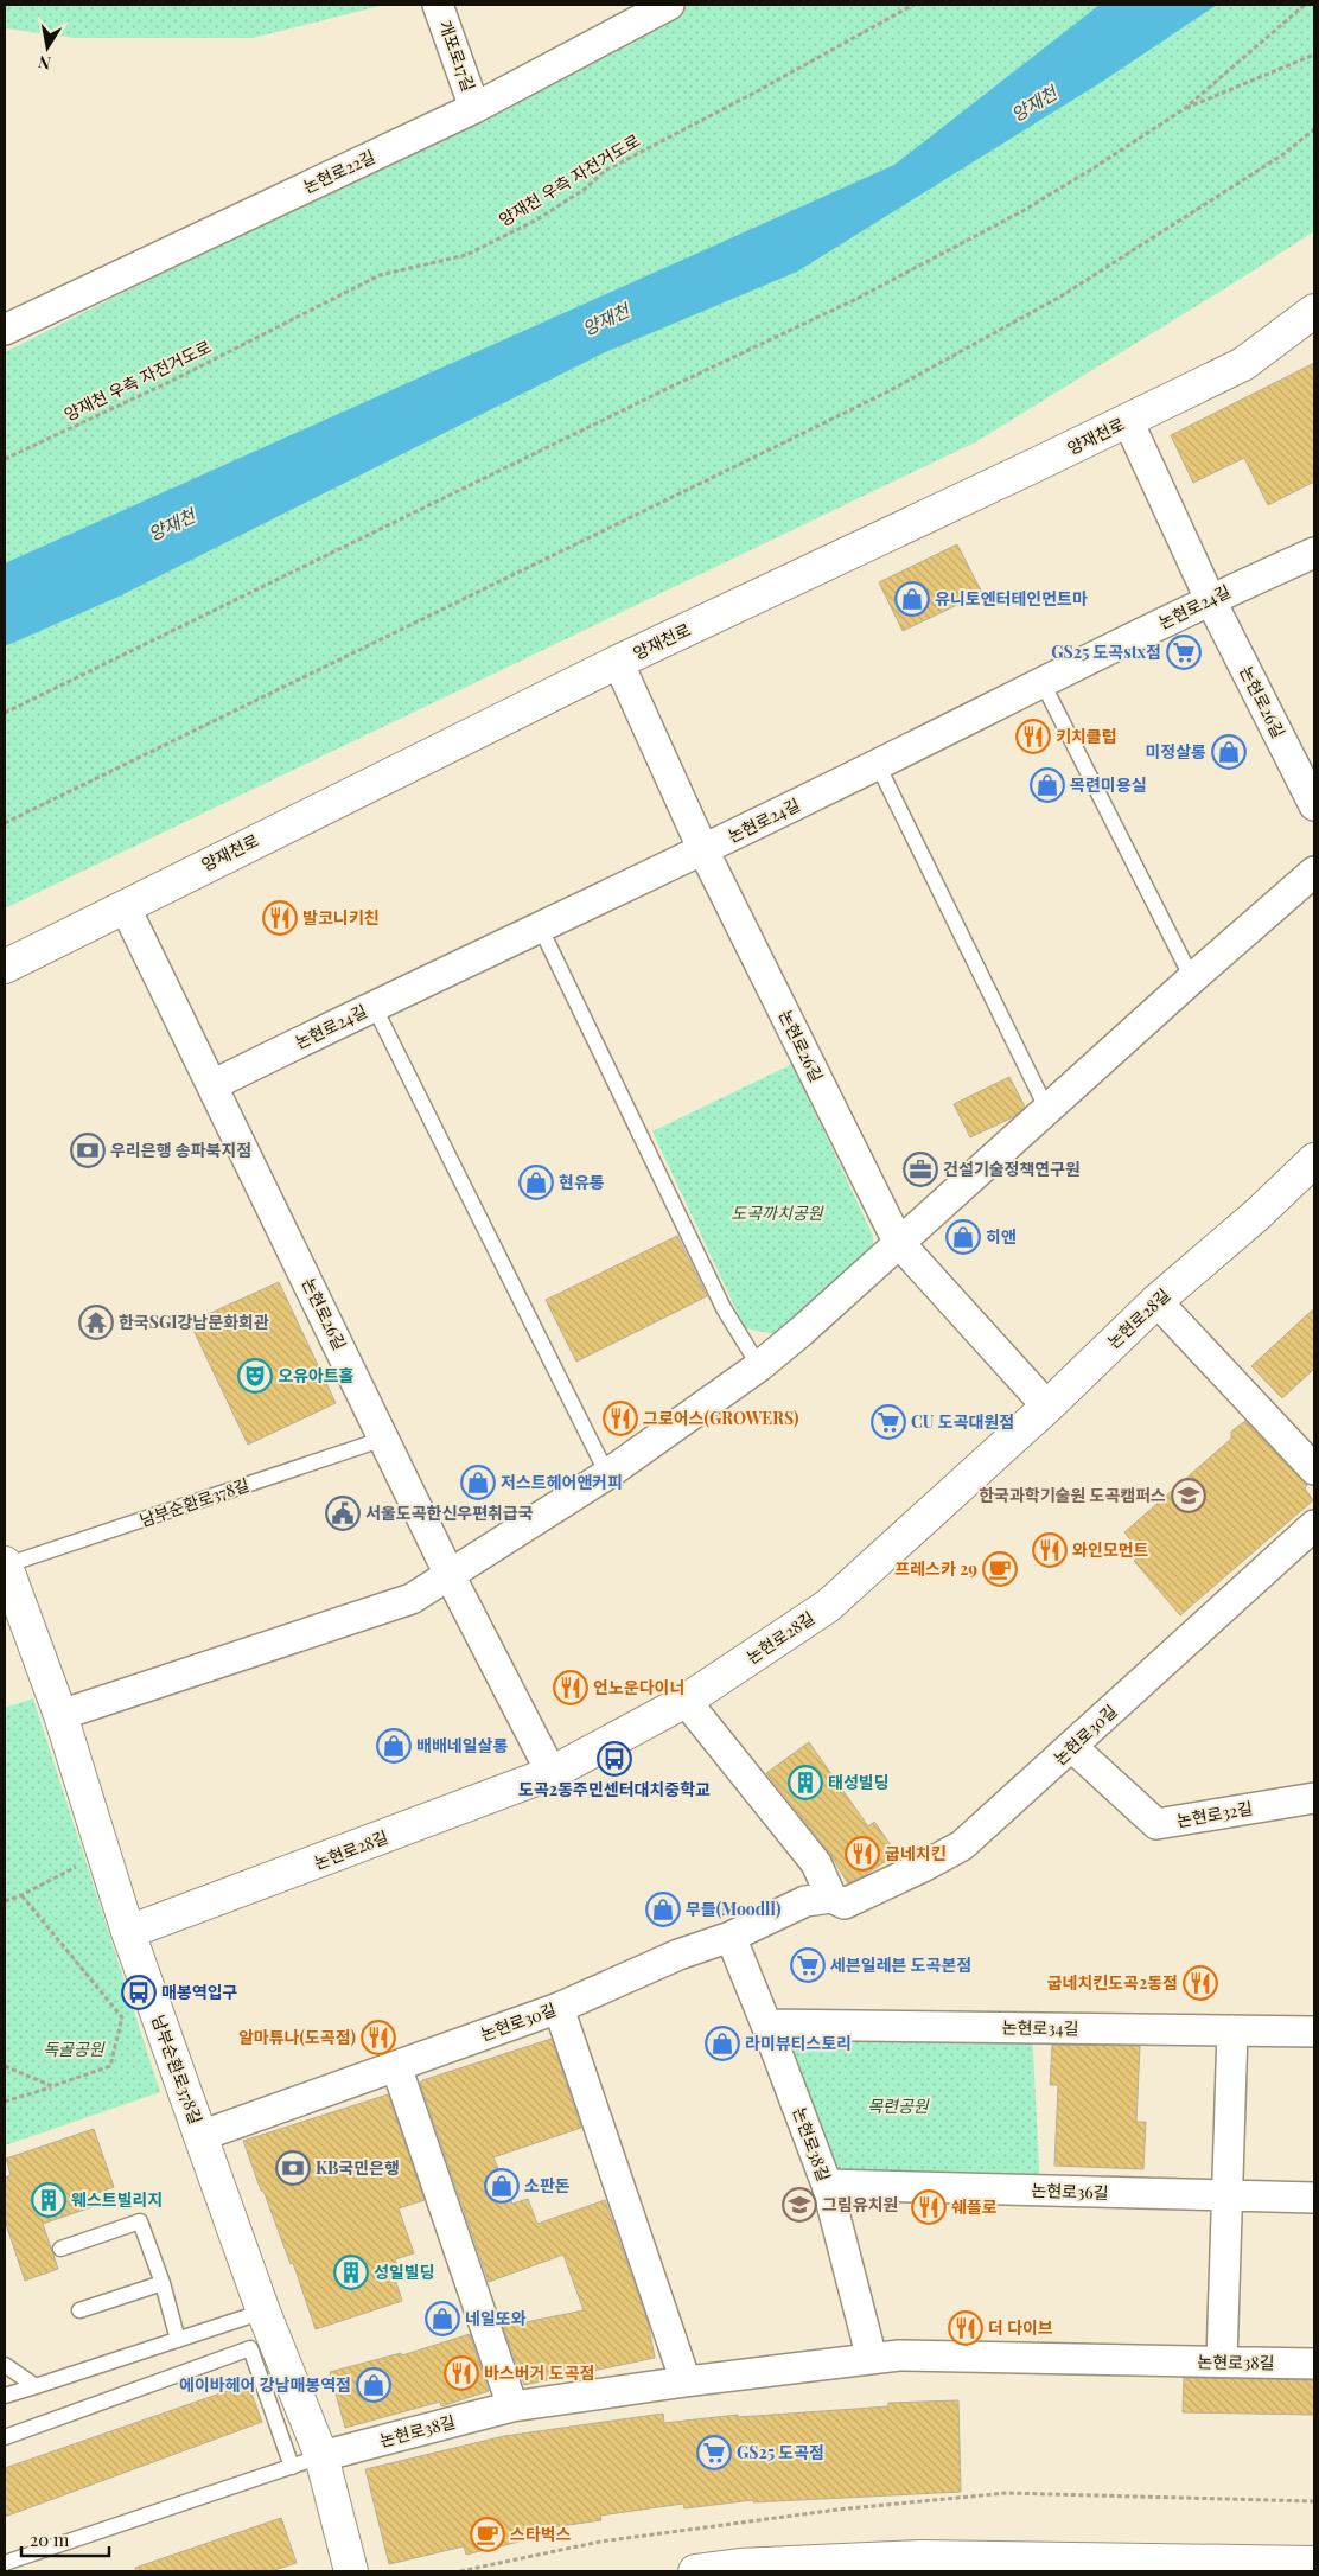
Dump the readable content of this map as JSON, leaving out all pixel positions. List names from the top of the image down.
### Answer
{
  "streets": {
    "street": [
      "개포로17길",
      "논현로22길",
      "양재천로",
      "논현로24길",
      "논현로26길",
      "논현로28길",
      "남부순환로378길",
      "논현로30길",
      "논현로32길",
      "논현로34길",
      "논현로38길",
      "논현로36길"
    ],
    "path": ["양재천 우측 자전거도로"]
  },
  "crossings": [
    ["개포로17길", "논현로22길"],
    ["양재천로", "논현로26길"],
    ["논현로24길", "논현로26길"],
    ["논현로26길", "논현로28길"],
    ["논현로26길", "남부순환로378길"],
    ["논현로28길", "남부순환로378길"],
    ["남부순환로378길", "논현로30길"],
    ["남부순환로378길", "논현로38길"],
    ["논현로30길", "논현로32길"],
    ["논현로30길", "논현로38길"],
    ["논현로34길", "논현로38길"],
    ["논현로38길", "논현로36길"]
  ],
  "water": ["양재천"],
  "parks": ["도곡까치공원", "독골공원", "목련공원"],
  "places": {
    "shop": [
      "유니토엔터테인먼트마",
      "미정살롱",
      "목련미용실",
      "현유통",
      "히앤",
      "저스트헤어앤커피",
      "배배네일살롱",
      "무들(Moodll)",
      "라미뷰티스토리",
      "소판돈",
      "네일또와",
      "에이바헤어 강남매봉역점"
    ],
    "supermarket": [
      "GS25 도곡stx점",
      "CU 도곡대원점",
      "세븐일레븐 도곡본점",
      "GS25 도곡점"
    ],
    "restaurant": [
      "키치클럽",
      "발코니키친",
      "그로어스(GROWERS)",
      "와인모먼트",
      "언노운다이너",
      "굽네치킨",
      "굽네치킨도곡2동점",
      "알마튜나(도곡점)",
      "쉐플로",
      "더 다이브",
      "바스버거 도곡점"
    ],
    "bank": ["우리은행 송파북지점", "KB국민은행"],
    "office": ["건설기술정책연구원"],
    "temple": ["한국SGI강남문화회관"],
    "theatre": ["오유아트홀"],
    "school or university": ["한국과학기술원 도곡캠퍼스", "그림유치원"],
    "public building": ["서울도곡한신우편취급국"],
    "cafe": ["프레스카 29", "스타벅스"],
    "bus stop": ["도곡2동주민센터대치중학교", "매봉역입구"],
    "building": ["태성빌딩", "웨스트빌리지", "성일빌딩"]
  },
  "scale_bar": "20 m",
  "north": "bottom"
}
